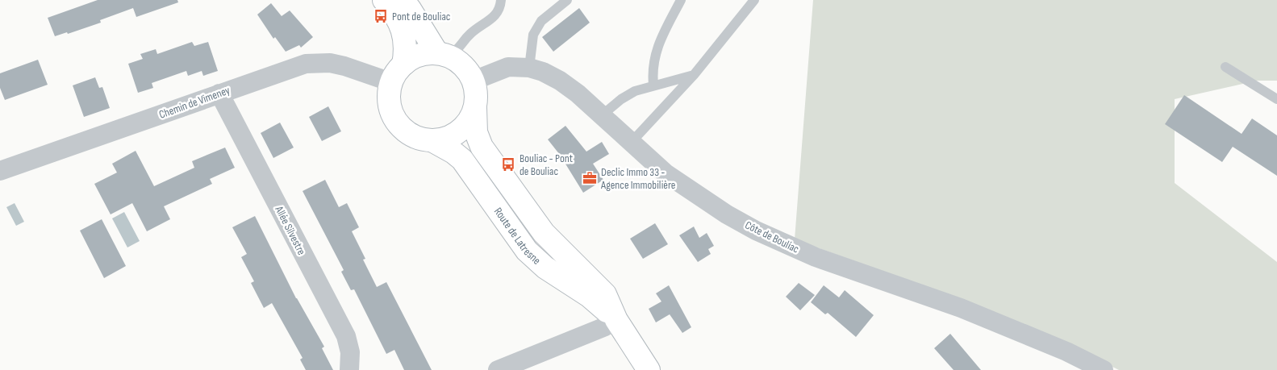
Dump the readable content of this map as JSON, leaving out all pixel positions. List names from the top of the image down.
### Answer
{
  "streets": {
    "street": [
      "Chemin de Vimeney",
      "Allée Silvestre",
      "Route de Latresne",
      "Côte de Bouliac"
    ]
  },
  "crossings": [
    ["Chemin de Vimeney", "Allée Silvestre"],
    ["Chemin de Vimeney", "Route de Latresne"],
    ["Chemin de Vimeney", "Côte de Bouliac"],
    ["Route de Latresne", "Côte de Bouliac"]
  ],
  "places": {
    "bus stop": ["Pont de Bouliac", "Bouliac - Pont de Bouliac"],
    "office": ["Declic Immo 33 - Agence Immobilière"]
  }
}
